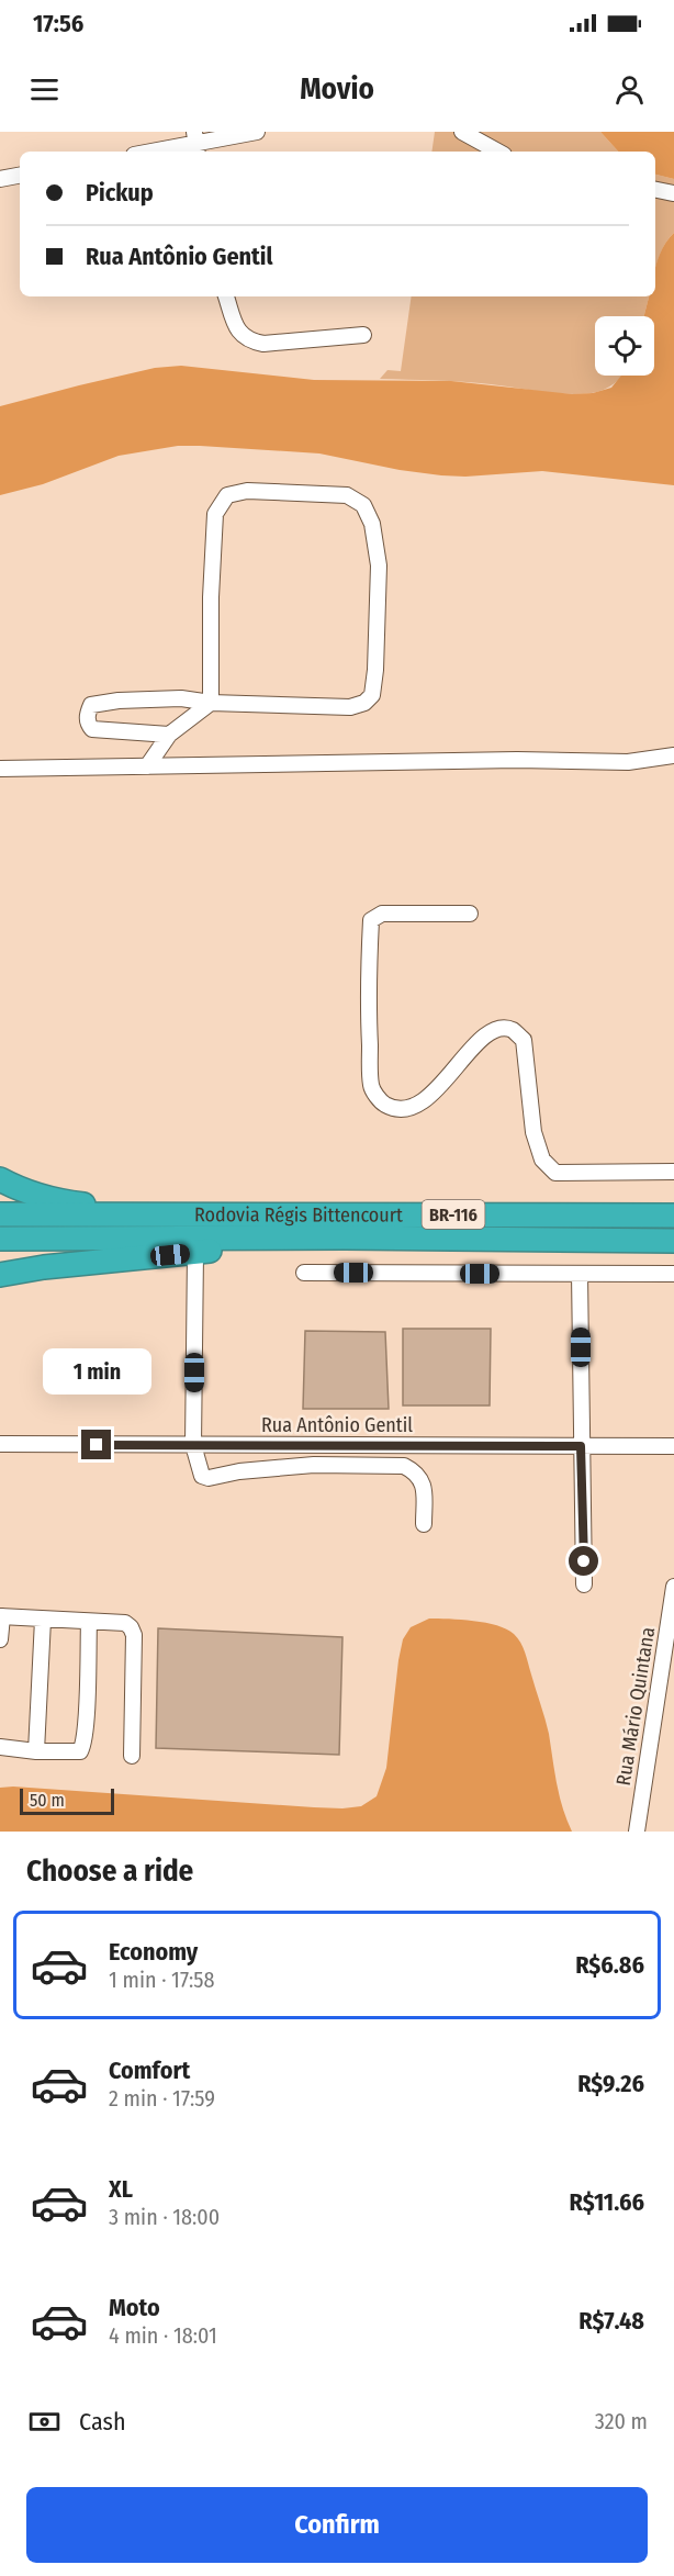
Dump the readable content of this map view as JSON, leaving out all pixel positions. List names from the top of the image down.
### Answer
{
  "streets": {
    "highway": ["Rodovia Régis Bittencourt", "BR-116"],
    "street": ["Rua Antônio Gentil", "Rua Mário Quintana"]
  },
  "scale_bar": "50 m",
  "page": {
    "status": "17:56",
    "header": "Movio",
    "banner": ["Pickup", "Rua Antônio Gentil"],
    "bubble": "1 min",
    "scale": "50 m",
    "heading": "Choose a ride",
    "list": [
      {
        "name": "Economy",
        "note": "1 min · 17:58",
        "value": "R$6.86"
      },
      {
        "name": "Comfort",
        "note": "2 min · 17:59",
        "value": "R$9.26"
      },
      {
        "name": "XL",
        "note": "3 min · 18:00",
        "value": "R$11.66"
      },
      {
        "name": "Moto",
        "note": "4 min · 18:01",
        "value": "R$7.48"
      }
    ],
    "pay": ["Cash", "320 m"],
    "buttons": "Confirm"
  }
}
